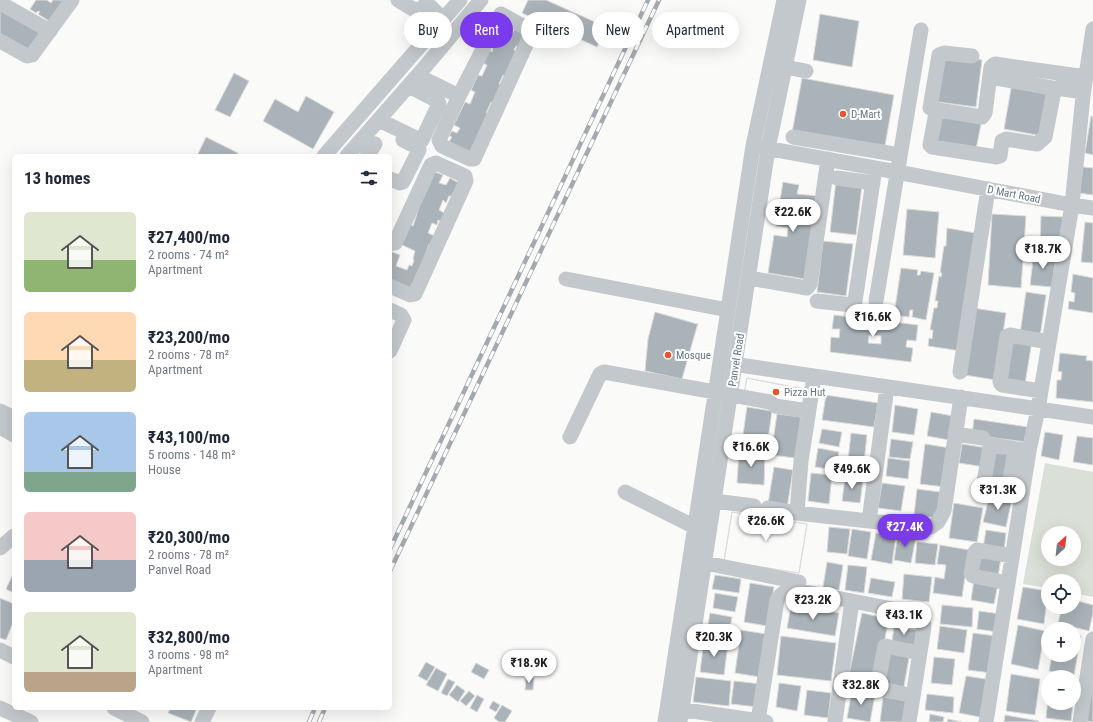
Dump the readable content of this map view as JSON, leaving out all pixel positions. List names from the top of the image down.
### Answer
{
  "streets": {
    "street": ["D Mart Road", "Panvel Road"]
  },
  "crossings": [
    ["D Mart Road", "Panvel Road"]
  ],
  "places": ["D-Mart", "Mosque", "Pizza Hut"],
  "north": "top right",
  "page": {
    "chip": [
      "Buy",
      "Rent",
      "Filters",
      "New",
      "Apartment"
    ],
    "heading": "13 homes",
    "price": [
      "₹22.6K",
      "₹18.7K",
      "₹16.6K",
      "₹16.6K",
      "₹49.6K",
      "₹31.3K",
      "₹26.6K",
      "₹27.4K",
      "₹23.2K",
      "₹43.1K",
      "₹20.3K",
      "₹18.9K",
      "₹32.8K"
    ],
    "list": [
      {
        "name": "₹27,400/mo",
        "note": "2 rooms · 74 m² · Apartment"
      },
      {
        "name": "₹23,200/mo",
        "note": "2 rooms · 78 m² · Apartment"
      },
      {
        "name": "₹43,100/mo",
        "note": "5 rooms · 148 m² · House"
      },
      {
        "name": "₹20,300/mo",
        "note": "2 rooms · 78 m² · Panvel Road"
      },
      {
        "name": "₹32,800/mo",
        "note": "3 rooms · 98 m² · Apartment"
      }
    ],
    "map_buttons": ["+", "−"]
  }
}
